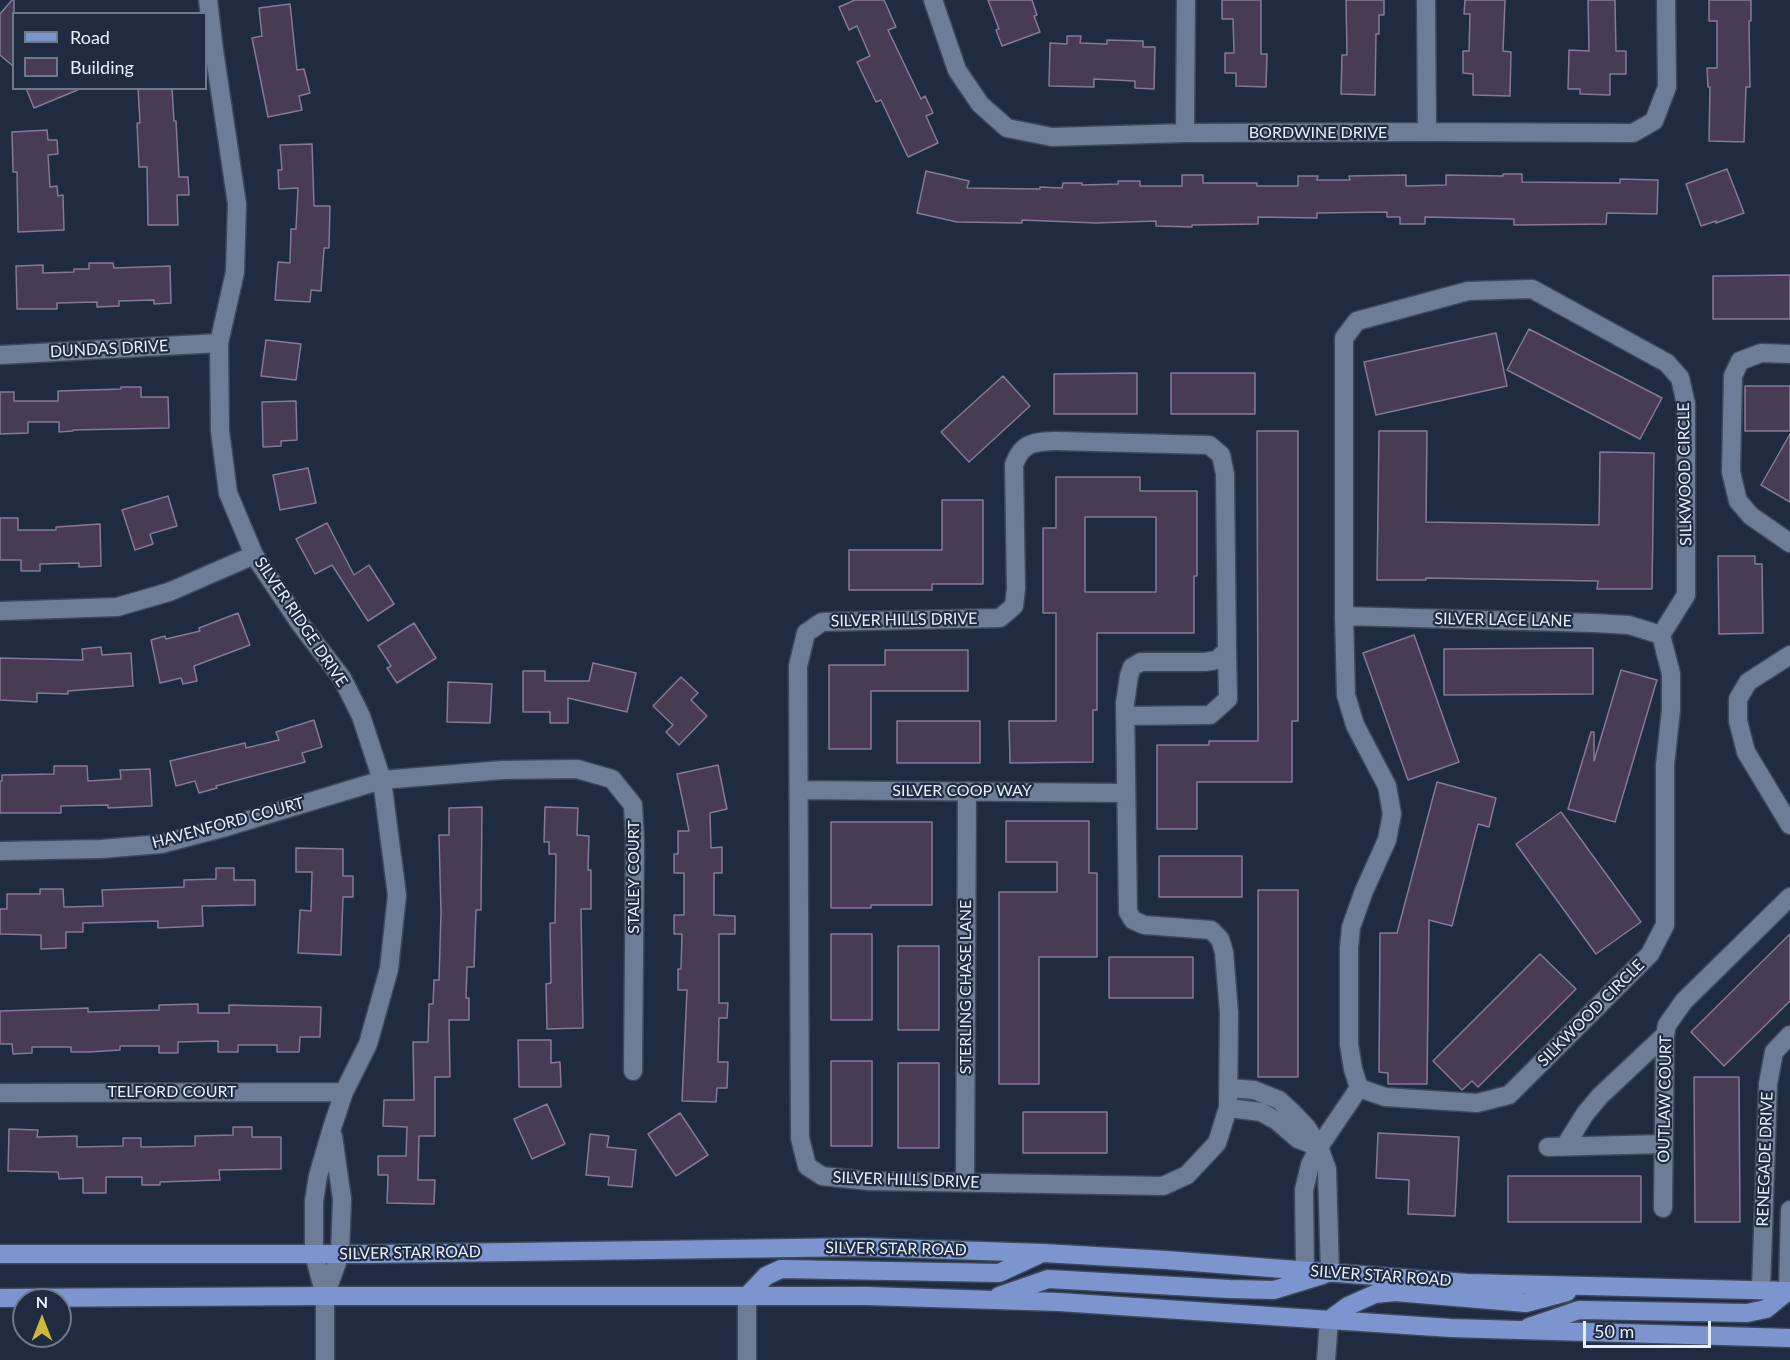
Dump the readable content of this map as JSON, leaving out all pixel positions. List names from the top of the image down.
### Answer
{
  "streets": {
    "main road": ["SILVER STAR ROAD"],
    "street": [
      "BORDWINE DRIVE",
      "DUNDAS DRIVE",
      "SILKWOOD CIRCLE",
      "SILVER HILLS DRIVE",
      "SILVER LACE LANE",
      "SILVER RIDGE DRIVE",
      "SILVER COOP WAY",
      "HAVENFORD COURT",
      "STALEY COURT",
      "STERLING CHASE LANE",
      "TELFORD COURT",
      "OUTLAW COURT",
      "RENEGADE DRIVE"
    ]
  },
  "crossings": [
    ["DUNDAS DRIVE", "SILVER RIDGE DRIVE"],
    ["SILKWOOD CIRCLE", "SILVER LACE LANE"],
    ["SILVER HILLS DRIVE", "SILVER COOP WAY"],
    ["SILVER HILLS DRIVE", "STERLING CHASE LANE"],
    ["SILVER RIDGE DRIVE", "HAVENFORD COURT"],
    ["SILVER RIDGE DRIVE", "STALEY COURT"],
    ["SILVER RIDGE DRIVE", "TELFORD COURT"],
    ["SILVER RIDGE DRIVE", "SILVER STAR ROAD"],
    ["SILVER COOP WAY", "STERLING CHASE LANE"],
    ["HAVENFORD COURT", "STALEY COURT"],
    ["RENEGADE DRIVE", "SILVER STAR ROAD"]
  ],
  "legend": ["Road", "Building"],
  "scale_bar": "50 m",
  "north": "top"
}
